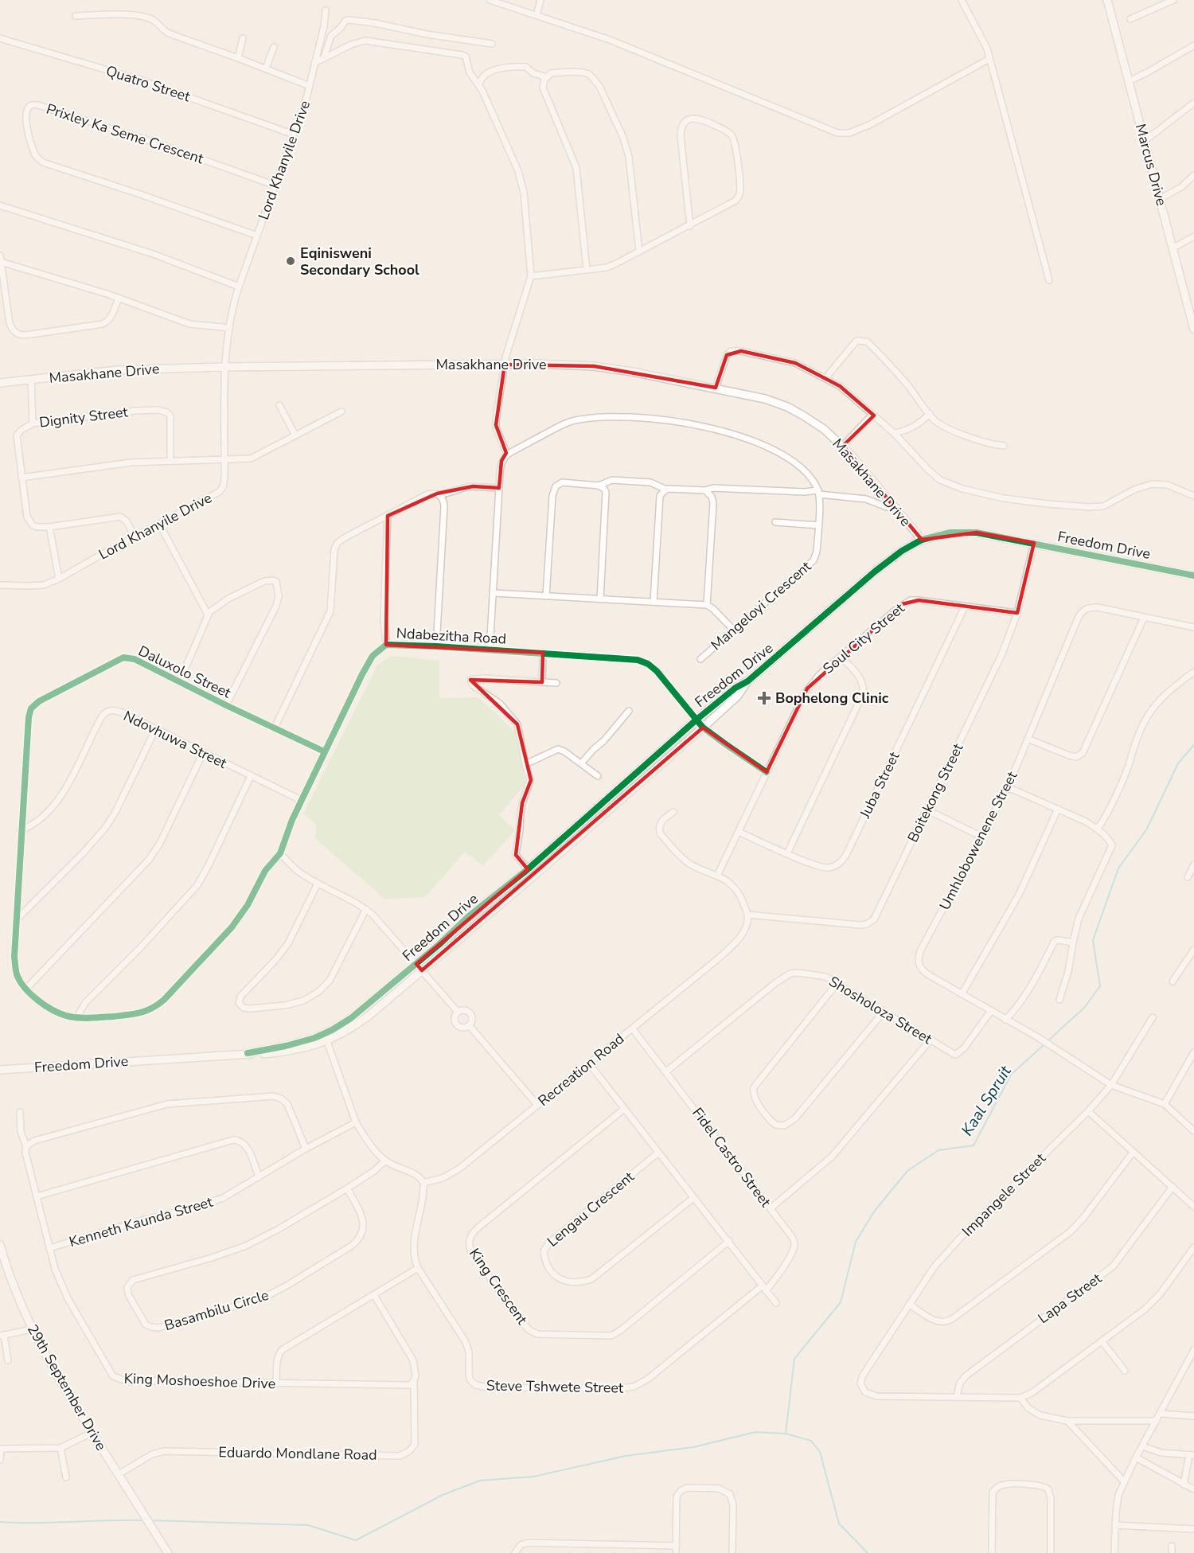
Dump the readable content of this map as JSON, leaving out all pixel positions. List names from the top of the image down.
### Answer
{
  "streets": {
    "street": [
      "Quatro Street",
      "Prixley Ka Seme Crescent",
      "Lord Khanyile Drive",
      "Marcus Drive",
      "Masakhane Drive",
      "Dignity Street",
      "Freedom Drive",
      "Mangeloyi Crescent",
      "Ndabezitha Road",
      "Soul City Street",
      "Daluxolo Street",
      "Ndovhuwa Street",
      "Juba Street",
      "Boitekong Street",
      "Umhlobowenene Street",
      "Shosholoza Street",
      "Recreation Road",
      "Fidel Castro Street",
      "Impangele Street",
      "Lengau Crescent",
      "Kenneth Kaunda Street",
      "King Crescent",
      "Lapa Street",
      "Basambilu Circle",
      "King Moshoeshoe Drive",
      "Steve Tshwete Street",
      "29th September Drive",
      "Eduardo Mondlane Road"
    ]
  },
  "crossings": [
    ["Quatro Street", "Lord Khanyile Drive"],
    ["Prixley Ka Seme Crescent", "Lord Khanyile Drive"],
    ["Lord Khanyile Drive", "Masakhane Drive"],
    ["Lord Khanyile Drive", "Dignity Street"],
    ["Masakhane Drive", "Freedom Drive"],
    ["Freedom Drive", "Ndabezitha Road"],
    ["Freedom Drive", "Boitekong Street"],
    ["Ndabezitha Road", "Soul City Street"],
    ["Ndabezitha Road", "Daluxolo Street"],
    ["Ndabezitha Road", "Ndovhuwa Street"],
    ["Soul City Street", "Juba Street"],
    ["Soul City Street", "Boitekong Street"],
    ["Daluxolo Street", "Ndovhuwa Street"],
    ["Boitekong Street", "Recreation Road"],
    ["Umhlobowenene Street", "Shosholoza Street"],
    ["Umhlobowenene Street", "Impangele Street"],
    ["Shosholoza Street", "Fidel Castro Street"],
    ["Recreation Road", "Fidel Castro Street"],
    ["Recreation Road", "Steve Tshwete Street"],
    ["Fidel Castro Street", "Steve Tshwete Street"],
    ["Impangele Street", "Lapa Street"],
    ["Kenneth Kaunda Street", "King Moshoeshoe Drive"],
    ["King Moshoeshoe Drive", "Eduardo Mondlane Road"],
    ["29th September Drive", "Eduardo Mondlane Road"]
  ],
  "water": ["Kaal Spruit"],
  "places": {
    "other": ["Eqinisweni Secondary School"],
    "health": ["Bophelong Clinic"]
  }
}
